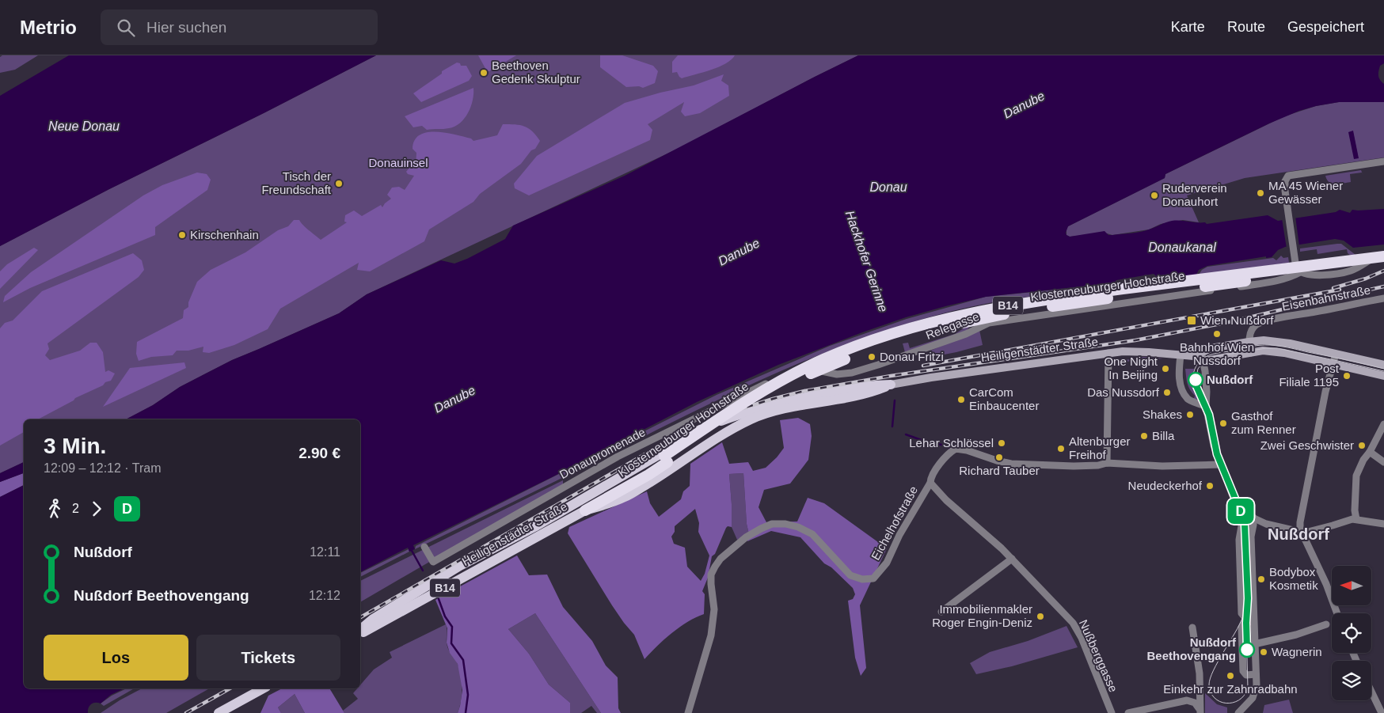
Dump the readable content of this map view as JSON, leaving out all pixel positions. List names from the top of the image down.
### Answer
{
  "streets": {
    "highway": ["Klosterneuburger Hochstraße", "B14", "Heiligenstädter Straße"],
    "street": [
      "Eisenbahnstraße",
      "Relegasse",
      "Donaupromenade",
      "Eichelhofstraße",
      "Nußberggasse"
    ]
  },
  "crossings": [
    ["Klosterneuburger Hochstraße", "Heiligenstädter Straße"],
    ["Eisenbahnstraße", "Heiligenstädter Straße"],
    ["Relegasse", "Donaupromenade"],
    ["Eichelhofstraße", "Nußberggasse"]
  ],
  "districts": ["Nußdorf"],
  "water": [
    "Danube",
    "Neue Donau",
    "Donau",
    "Donaukanal",
    "Hackhofer Gerinne"
  ],
  "parks": ["Donauinsel"],
  "places": {
    "other": [
      "Beethoven Gedenk Skulptur",
      "Tisch der Freundschaft",
      "MA 45 Wiener Gewässer",
      "Ruderverein Donauhort",
      "Kirschenhain",
      "Bahnhof Wien Nussdorf",
      "Donau Fritzi",
      "One Night In Beijing",
      "Post Filiale 1195",
      "Nußdorf",
      "Das Nussdorf",
      "CarCom Einbaucenter",
      "Shakes",
      "Gasthof zum Renner",
      "Billa",
      "Lehar Schlössel",
      "Zwei Geschwister",
      "Altenburger Freihof",
      "Richard Tauber",
      "Neudeckerhof",
      "Bodybox Kosmetik",
      "Immobilienmakler Roger Engin-Deniz",
      "Nußdorf Beethovengang",
      "Wagnerin",
      "Einkehr zur Zahnradbahn"
    ],
    "transit": ["Wien Nußdorf"]
  },
  "lines": ["tram line D"],
  "north": "left",
  "page": {
    "header": "Metrio",
    "search": "Hier suchen",
    "nav": ["Karte", "Route", "Gespeichert"],
    "on_map": "D",
    "heading": ["3 Min.", "12:09 – 12:12 · Tram", "2.90 €"],
    "legs": ["2", "D"],
    "list": [
      {
        "name": "Nußdorf",
        "value": "12:11"
      },
      {
        "name": "Nußdorf Beethovengang",
        "value": "12:12"
      }
    ],
    "buttons": ["Los", "Tickets"]
  }
}
